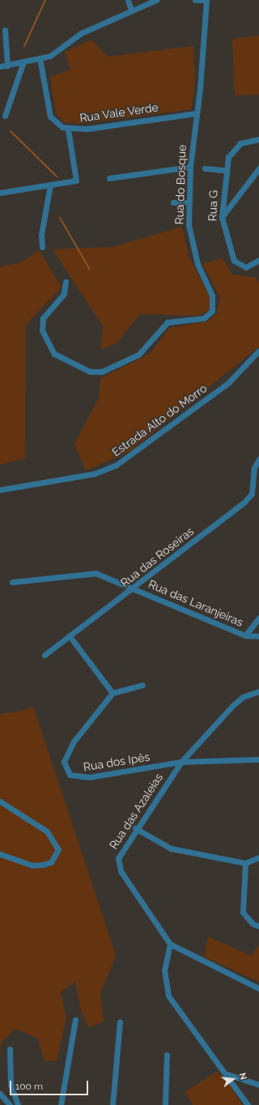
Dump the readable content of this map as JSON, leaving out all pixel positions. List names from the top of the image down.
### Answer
{
  "streets": {
    "street": [
      "Rua Vale Verde",
      "Rua do Bosque",
      "Rua G",
      "Estrada Alto do Morro",
      "Rua das Roseiras",
      "Rua das Laranjeiras",
      "Rua dos Ipês",
      "Rua das Azaleias"
    ]
  },
  "crossings": [
    ["Rua Vale Verde", "Rua do Bosque"],
    ["Rua das Roseiras", "Rua das Laranjeiras"],
    ["Rua dos Ipês", "Rua das Azaleias"]
  ],
  "scale_bar": "100 m",
  "north": "right"
}
